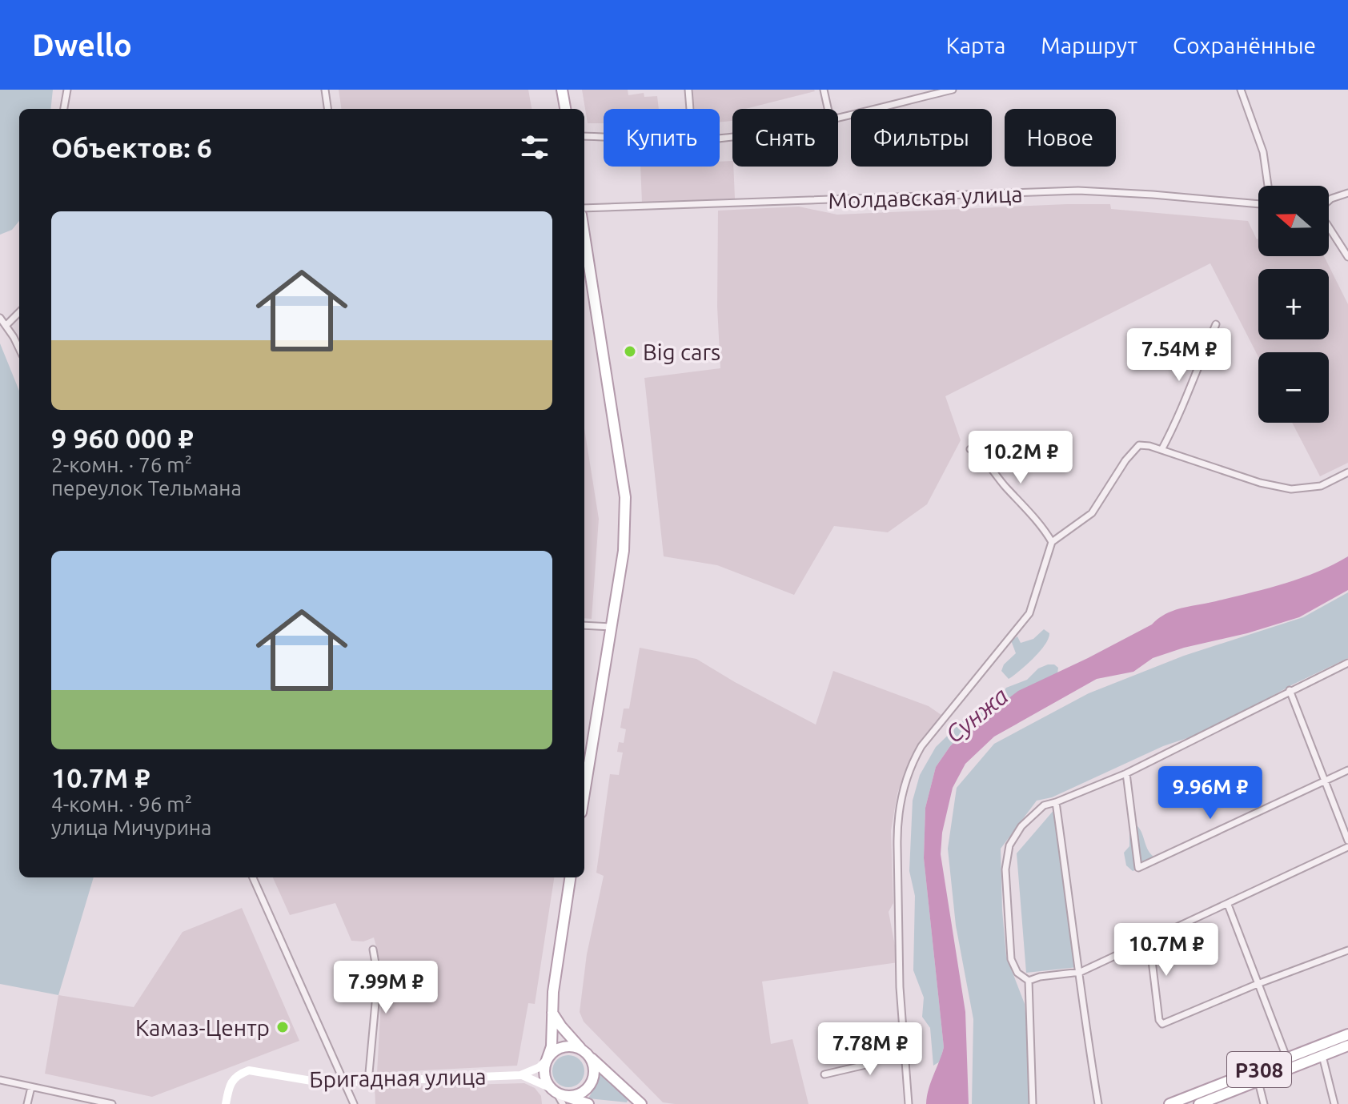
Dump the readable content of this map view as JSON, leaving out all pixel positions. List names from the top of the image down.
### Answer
{
  "streets": {
    "main road": ["P308", "Бригадная улица"],
    "street": ["Молдавская улица"]
  },
  "water": ["Сунжа"],
  "places": ["Big cars", "Камаз-Центр"],
  "north": "left",
  "page": {
    "header": "Dwello",
    "nav": ["Карта", "Маршрут", "Сохранённые"],
    "chip": [
      "Купить",
      "Снять",
      "Фильтры",
      "Новое"
    ],
    "heading": "Объектов: 6",
    "map_buttons": ["+", "−"],
    "list": [
      {
        "name": "9 960 000 ₽",
        "note": "2-комн. · 76 m² · переулок Тельмана"
      },
      {
        "name": "10.7M ₽",
        "note": "4-комн. · 96 m² · улица Мичурина"
      }
    ],
    "price": [
      "7.54M ₽",
      "10.2M ₽",
      "9.96M ₽",
      "10.7M ₽",
      "7.99M ₽",
      "7.78M ₽"
    ]
  }
}
